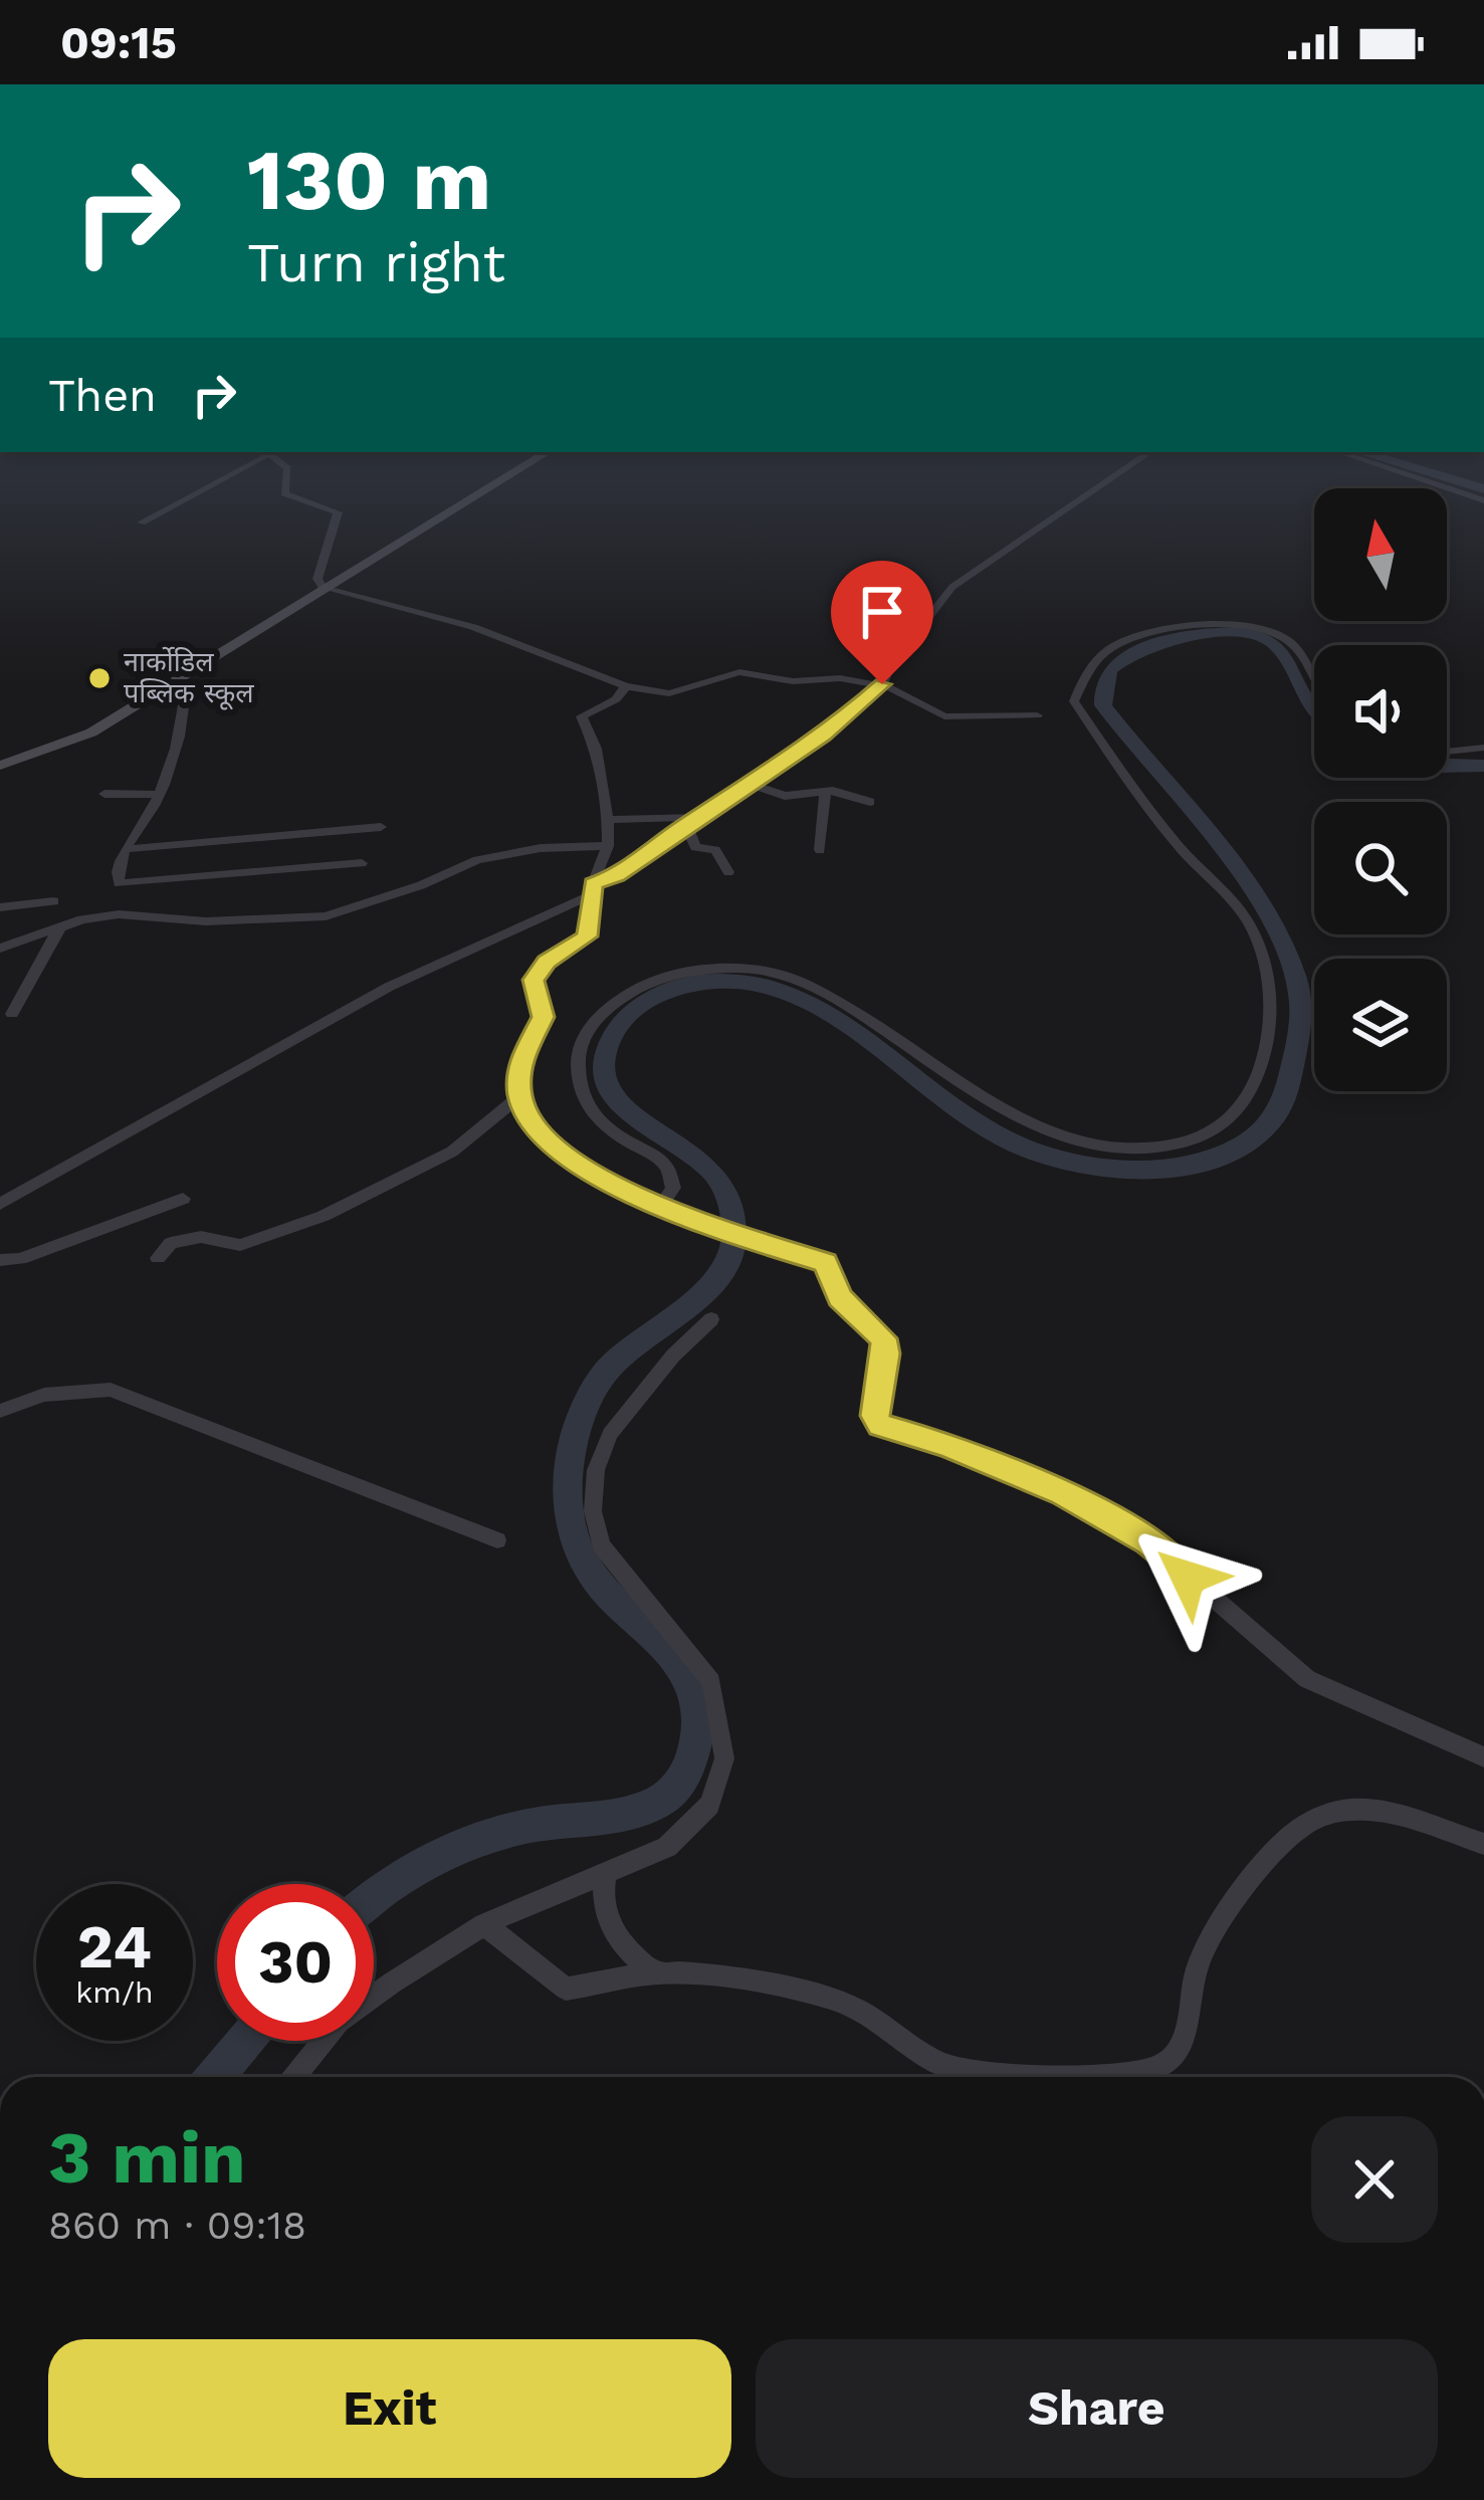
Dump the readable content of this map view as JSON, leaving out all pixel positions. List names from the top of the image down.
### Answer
{
  "places": ["नार्कोडिल पब्लिक स्कूल"],
  "north": "top",
  "page": {
    "status": "09:15",
    "turn": ["130 m", "Turn right"],
    "then": "Then",
    "speed": "24 km/h",
    "limit": "30",
    "heading": ["3 min", "860 m · 09:18"],
    "buttons": ["Exit", "Share"]
  }
}
